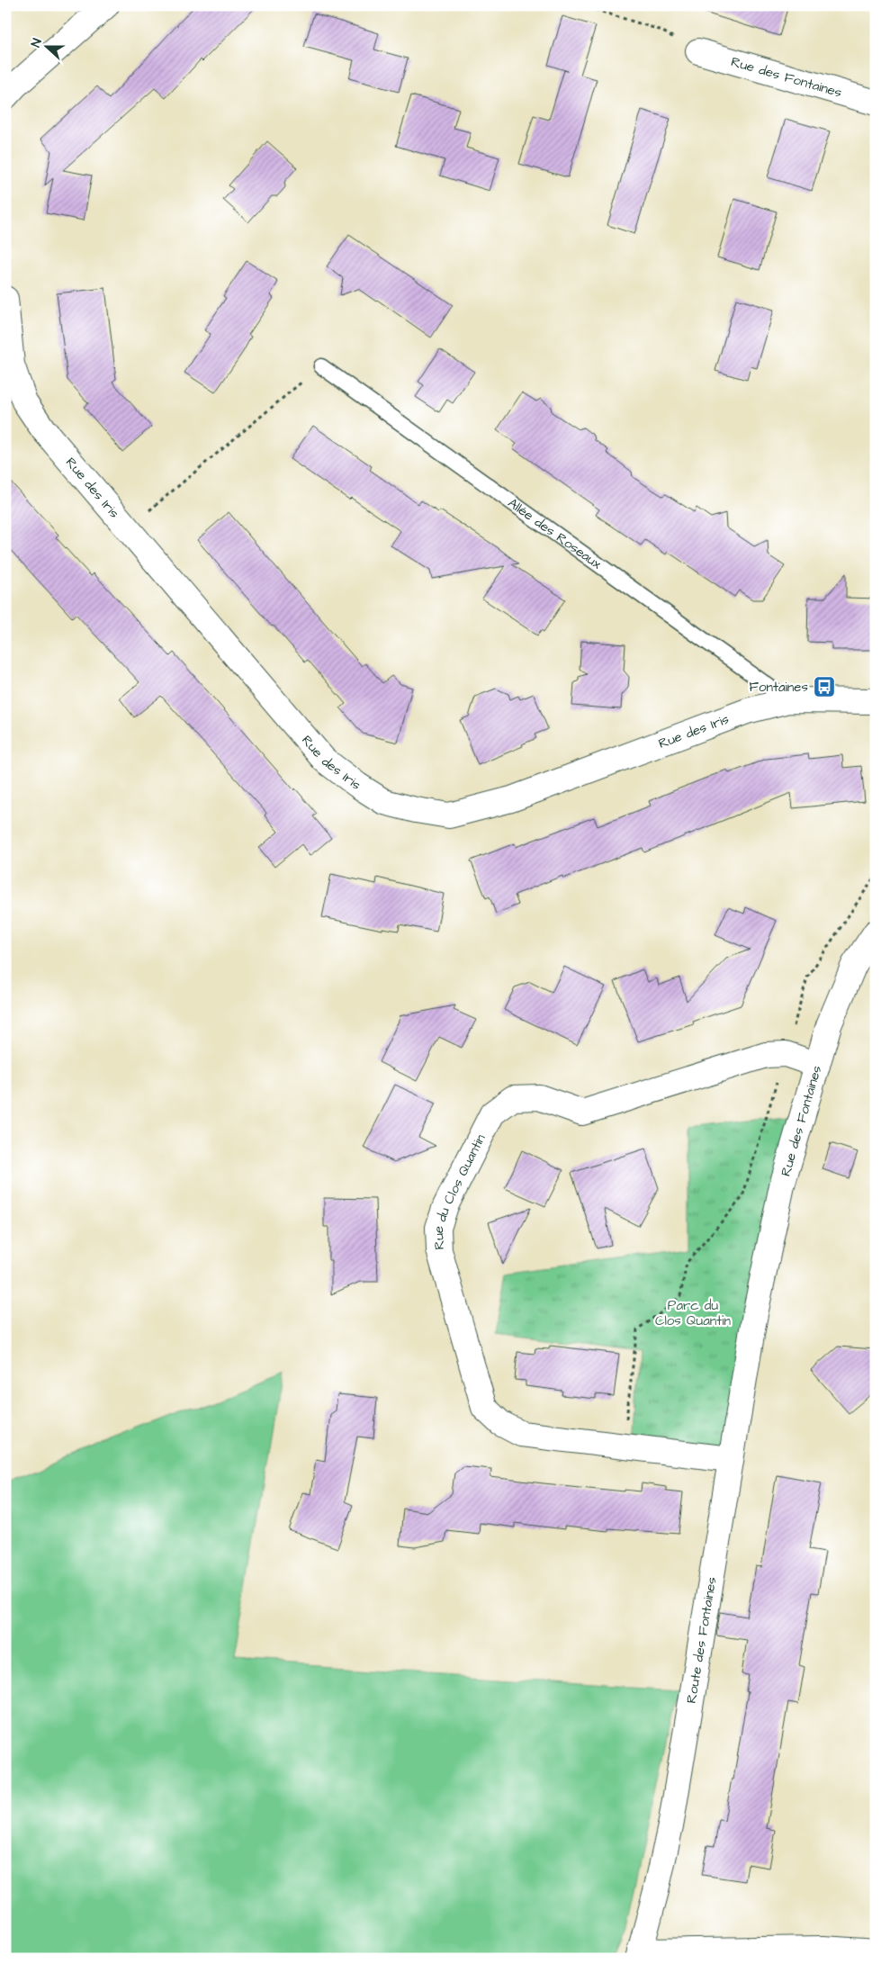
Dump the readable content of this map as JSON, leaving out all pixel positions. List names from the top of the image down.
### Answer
{
  "streets": {
    "street": [
      "Rue des Fontaines",
      "Rue des Iris",
      "Rue du Clos Quantin",
      "Route des Fontaines"
    ],
    "lane": ["Allée des Roseaux"]
  },
  "crossings": [
    ["Rue des Fontaines", "Rue du Clos Quantin"],
    ["Rue des Fontaines", "Route des Fontaines"],
    ["Rue des Iris", "Allée des Roseaux"],
    ["Rue du Clos Quantin", "Route des Fontaines"]
  ],
  "parks": ["Parc du Clos Quantin"],
  "places": {
    "bus stop": ["Fontaines"]
  },
  "north": "left"
}
